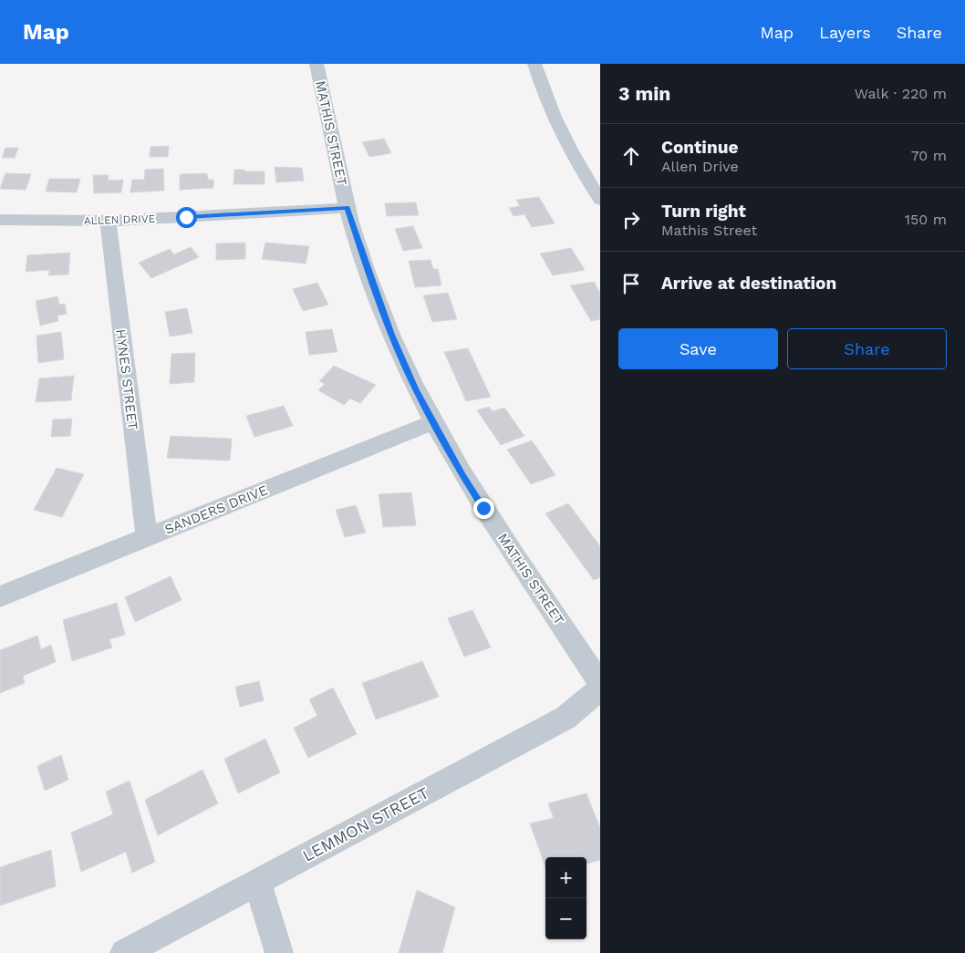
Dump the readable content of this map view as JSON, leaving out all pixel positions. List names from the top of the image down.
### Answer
{
  "streets": {
    "street": [
      "MATHIS STREET",
      "ALLEN DRIVE",
      "HYNES STREET",
      "SANDERS DRIVE",
      "LEMMON STREET"
    ]
  },
  "crossings": [
    ["MATHIS STREET", "ALLEN DRIVE"],
    ["MATHIS STREET", "SANDERS DRIVE"],
    ["ALLEN DRIVE", "HYNES STREET"],
    ["HYNES STREET", "SANDERS DRIVE"]
  ],
  "page": {
    "header": "Map",
    "nav": ["Map", "Layers", "Share"],
    "heading": ["3 min", "Walk · 220 m"],
    "list": [
      ["Continue", "Allen Drive", "70 m"],
      ["Turn right", "Mathis Street", "150 m"],
      "Arrive at destination"
    ],
    "buttons": ["Save", "Share"],
    "map_buttons": ["+", "−"]
  }
}
